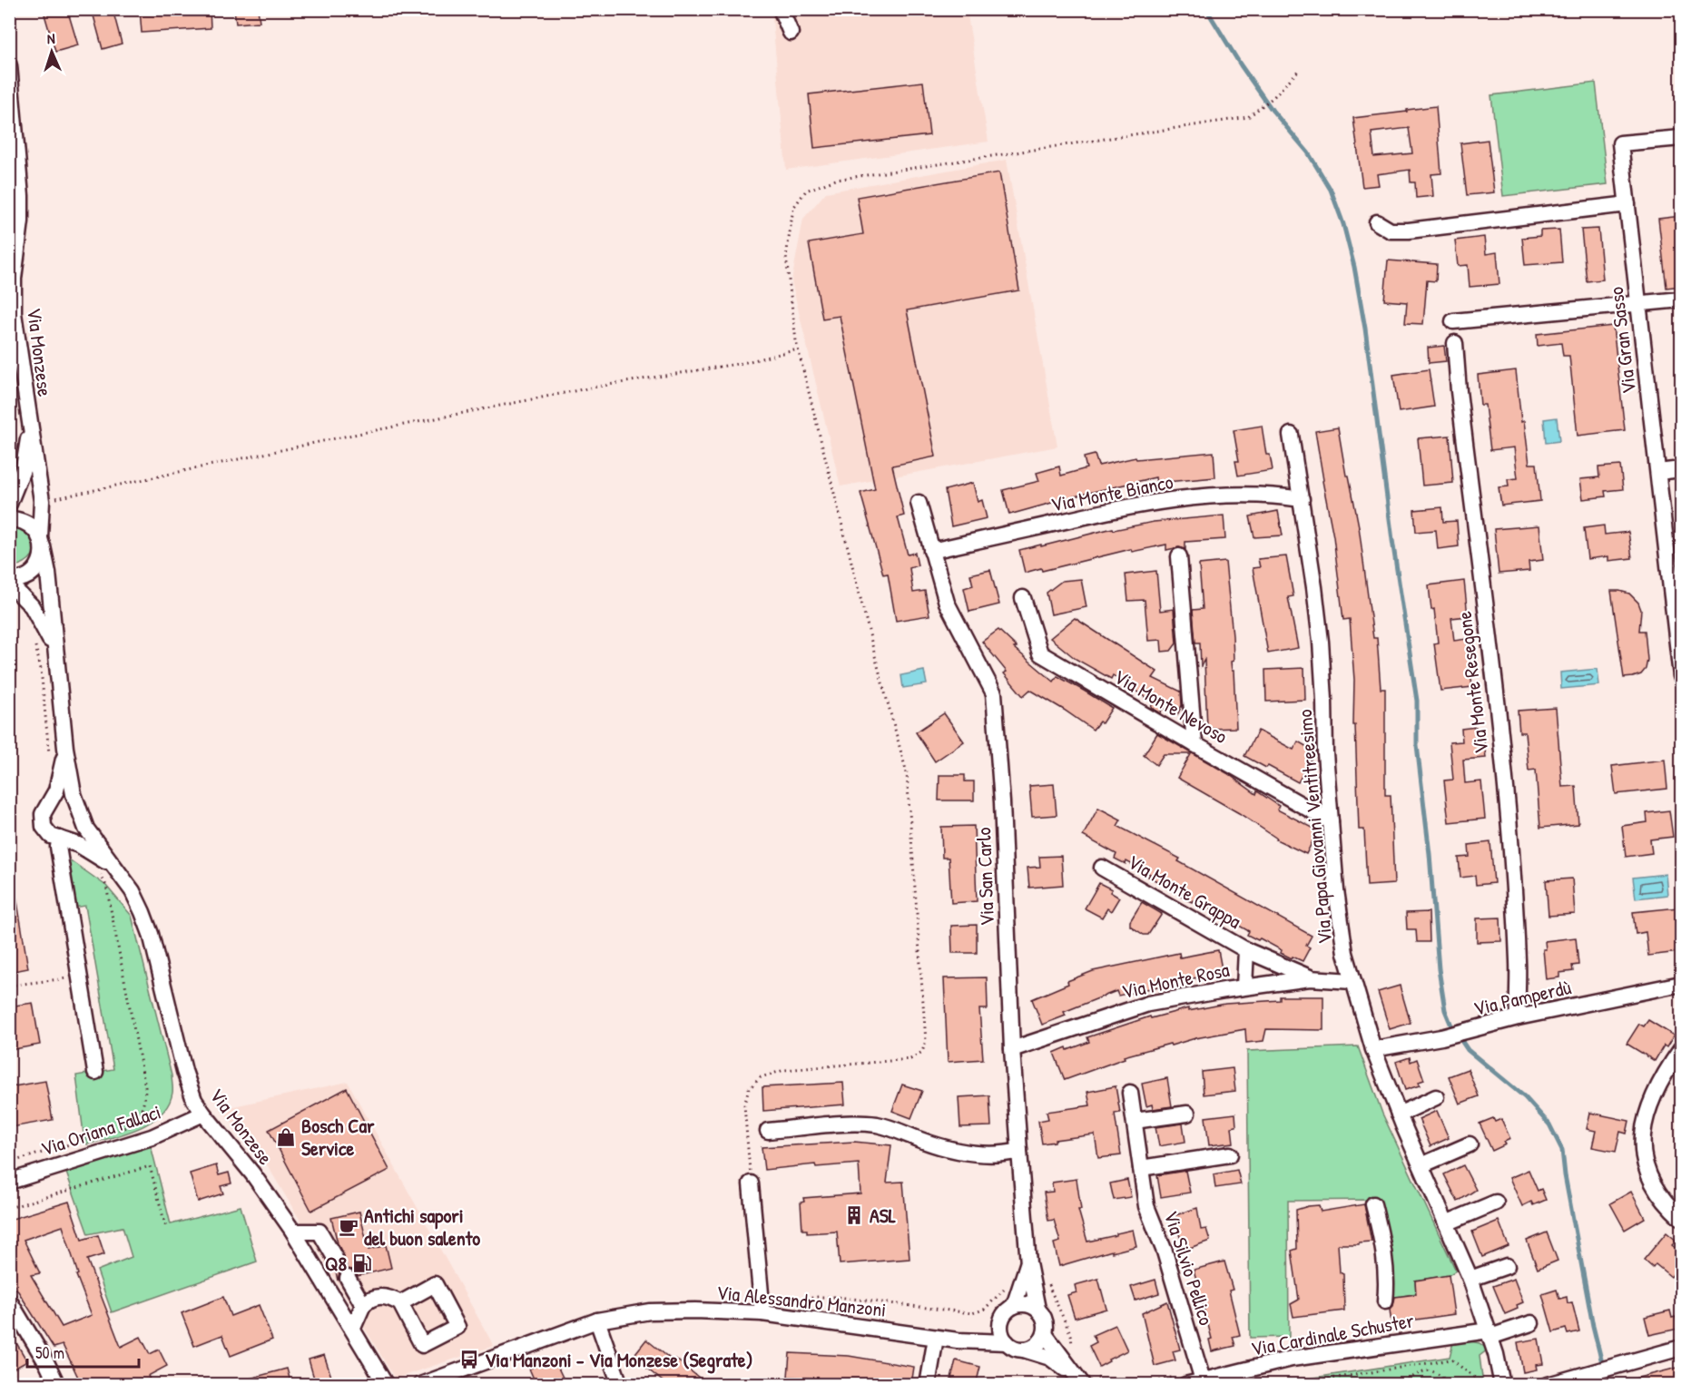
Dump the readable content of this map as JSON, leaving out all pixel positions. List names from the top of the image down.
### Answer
{
  "streets": {
    "street": [
      "Via Gran Sasso",
      "Via Monzese",
      "Via Monte Bianco",
      "Via Monte Resegone",
      "Via Monte Nevoso",
      "Via Papa Giovanni Ventitreesimo",
      "Via San Carlo",
      "Via Monte Grappa",
      "Via Monte Rosa",
      "Via Pamperdù",
      "Via Oriana Fallaci",
      "Via Silvio Pellico",
      "Via Alessandro Manzoni",
      "Via Cardinale Schuster"
    ]
  },
  "crossings": [
    ["Via Monzese", "Via Oriana Fallaci"],
    ["Via Monte Bianco", "Via Papa Giovanni Ventitreesimo"],
    ["Via Monte Bianco", "Via San Carlo"],
    ["Via Monte Resegone", "Via Pamperdù"],
    ["Via Monte Nevoso", "Via Papa Giovanni Ventitreesimo"],
    ["Via Papa Giovanni Ventitreesimo", "Via Monte Rosa"],
    ["Via Papa Giovanni Ventitreesimo", "Via Pamperdù"],
    ["Via Papa Giovanni Ventitreesimo", "Via Cardinale Schuster"],
    ["Via San Carlo", "Via Monte Rosa"],
    ["Via San Carlo", "Via Alessandro Manzoni"],
    ["Via Monte Grappa", "Via Monte Rosa"],
    ["Via Silvio Pellico", "Via Cardinale Schuster"]
  ],
  "places": {
    "shop": ["Bosch Car Service"],
    "building": ["ASL"],
    "cafe": ["Antichi sapori del buon salento"],
    "fuel station": ["Q8"],
    "bus stop": ["Via Manzoni - Via Monzese (Segrate)"]
  },
  "scale_bar": "50 m",
  "north": "top"
}
